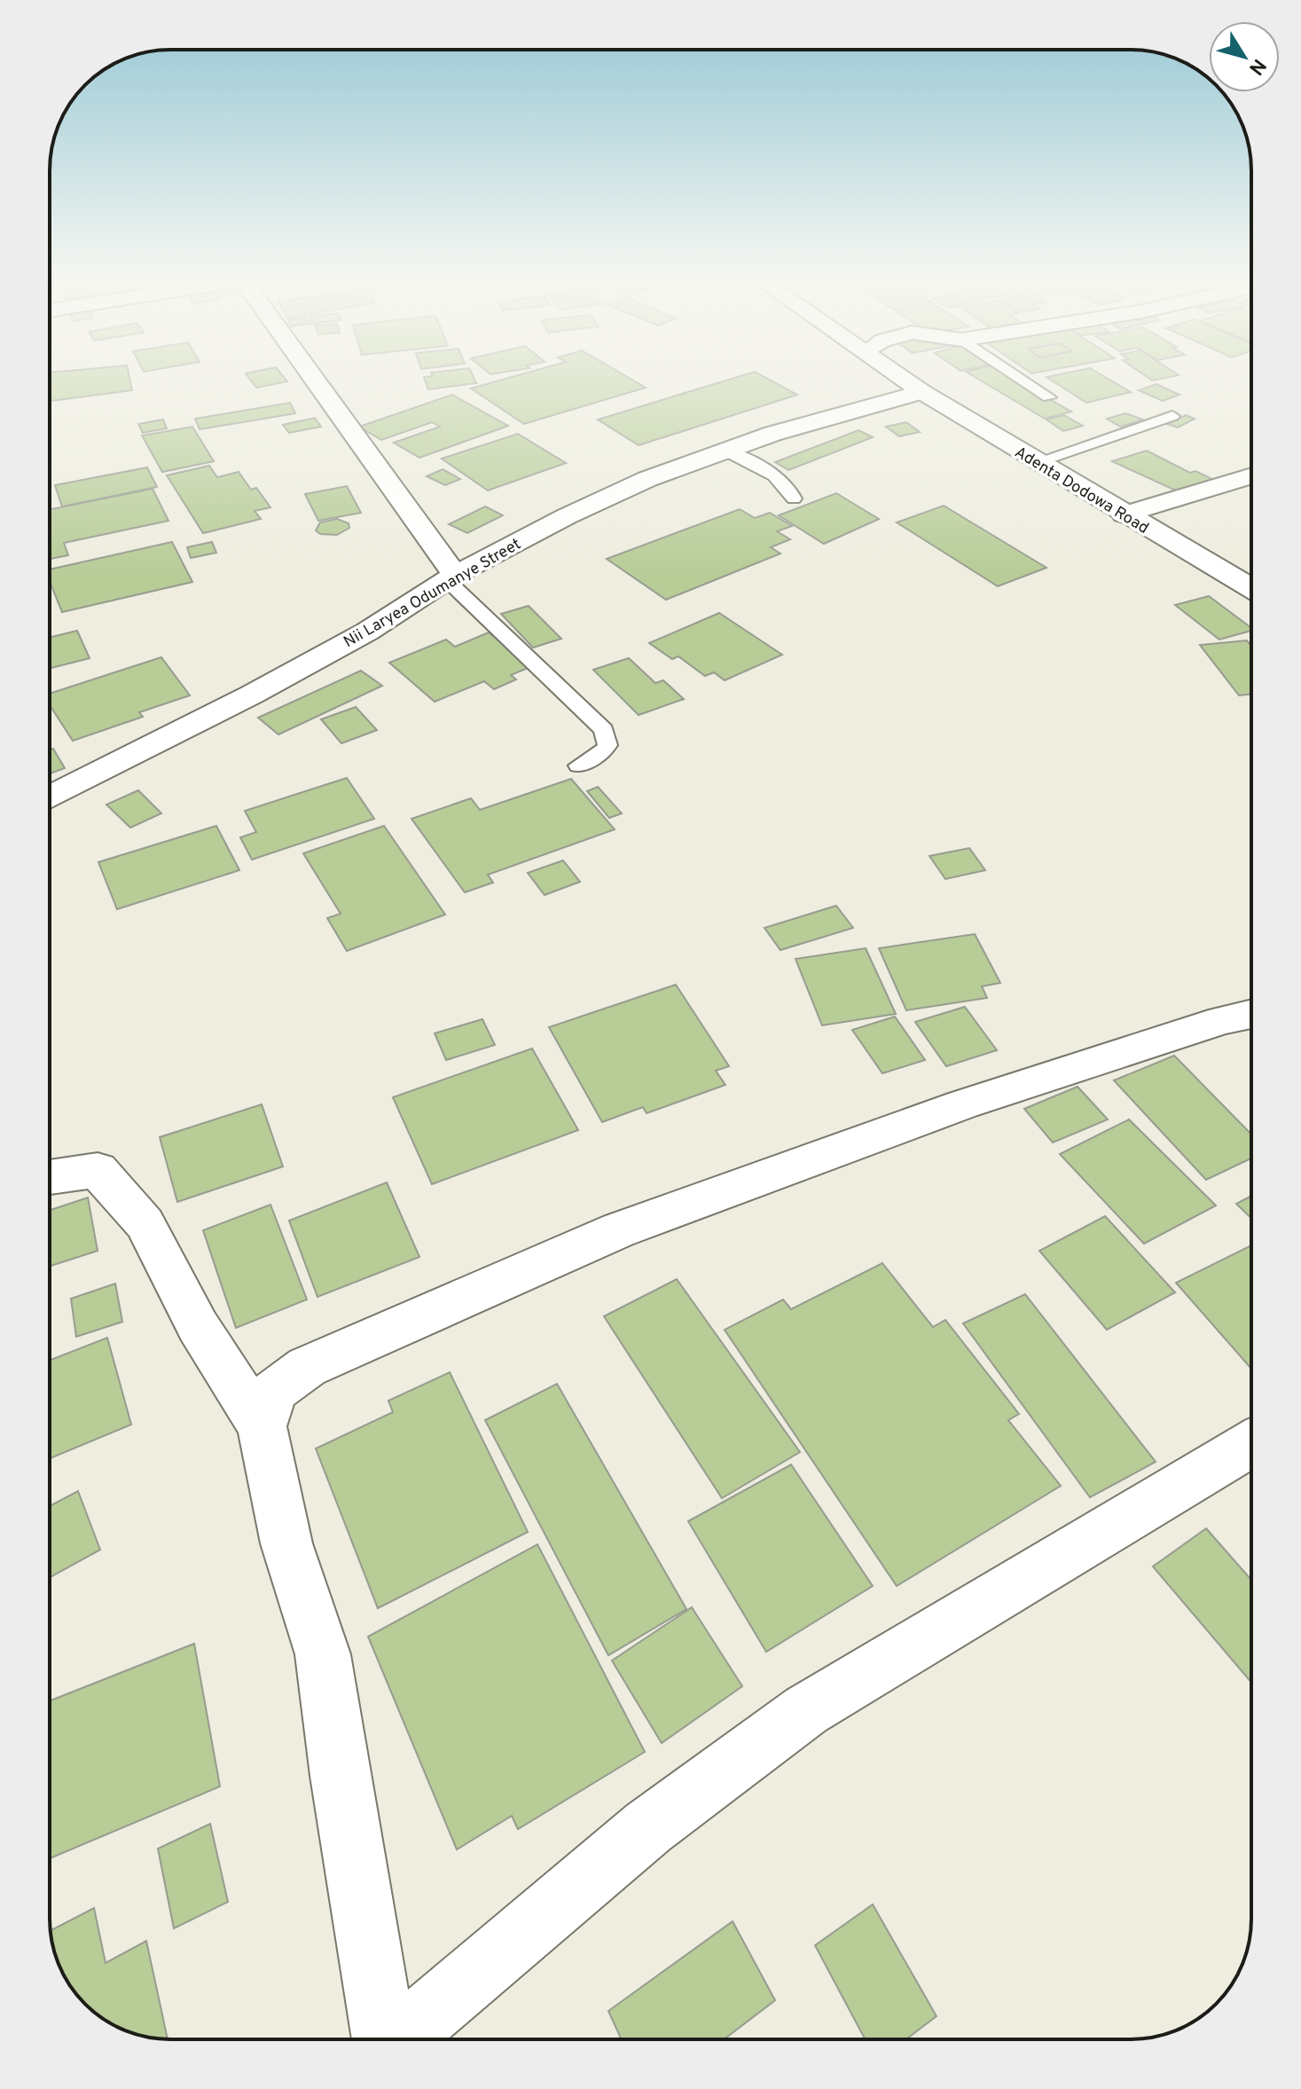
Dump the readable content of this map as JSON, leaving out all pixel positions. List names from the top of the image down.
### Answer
{
  "streets": {
    "street": ["Adenta Dodowa Road", "Nii Laryea Odumanye Street"]
  },
  "crossings": [
    ["Adenta Dodowa Road", "Nii Laryea Odumanye Street"]
  ],
  "north": "bottom right"
}
